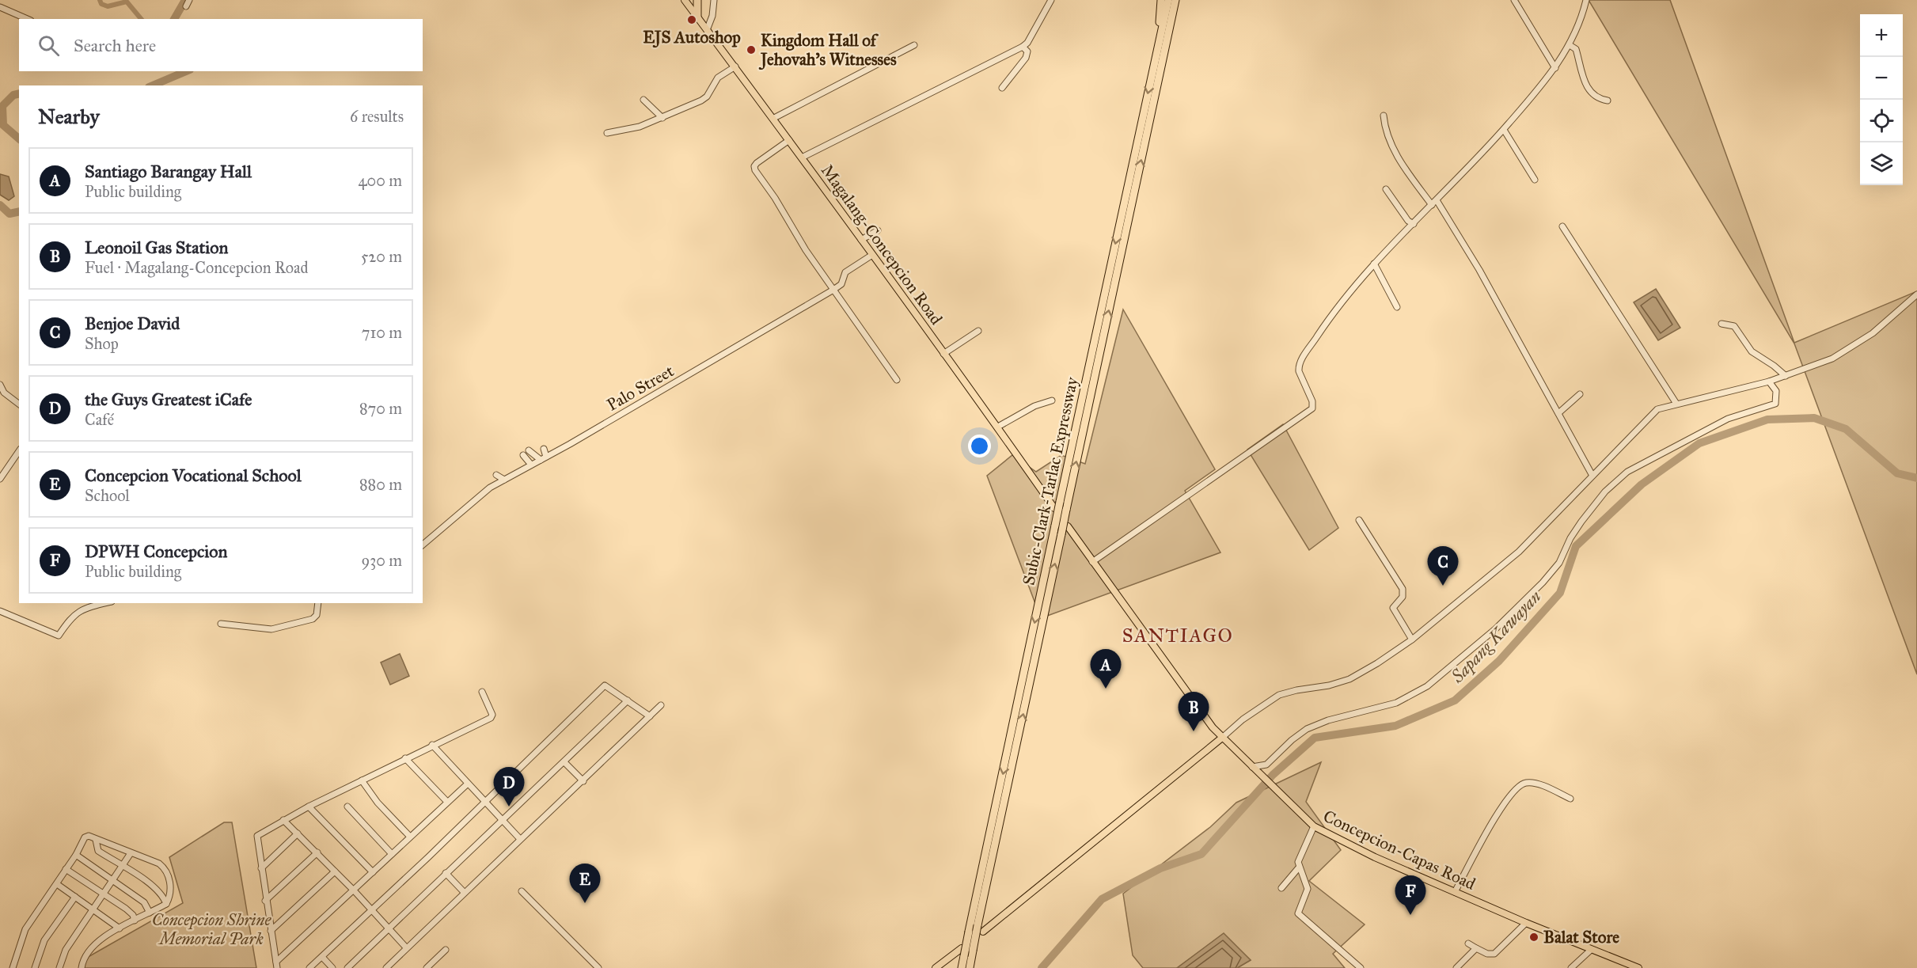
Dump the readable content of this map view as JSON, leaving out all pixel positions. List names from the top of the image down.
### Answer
{
  "streets": {
    "highway": ["Subic-Clark-Tarlac Expressway"],
    "main road": ["Magalang-Concepcion Road", "Concepcion-Capas Road"],
    "street": ["Palo Street"]
  },
  "crossings": [
    ["Magalang-Concepcion Road", "Palo Street"]
  ],
  "districts": ["SANTIAGO"],
  "water": ["Sapang Kawayan"],
  "parks": ["Concepcion Shrine Memorial Park"],
  "places": ["EJS Autoshop", "Kingdom Hall of Jehovah's Witnesses", "Balat Store"],
  "page": {
    "map_buttons": ["+", "−"],
    "search": "Search here",
    "heading": ["Nearby", "6 results"],
    "list": [
      {
        "mark": "A",
        "name": "Santiago Barangay Hall",
        "note": "Public building",
        "value": "400 m"
      },
      {
        "mark": "B",
        "name": "Leonoil Gas Station",
        "note": "Fuel · Magalang-Concepcion Road",
        "value": "520 m"
      },
      {
        "mark": "C",
        "name": "Benjoe David",
        "note": "Shop",
        "value": "710 m"
      },
      {
        "mark": "D",
        "name": "the Guys Greatest iCafe",
        "note": "Café",
        "value": "870 m"
      },
      {
        "mark": "E",
        "name": "Concepcion Vocational School",
        "note": "School",
        "value": "880 m"
      },
      {
        "mark": "F",
        "name": "DPWH Concepcion",
        "note": "Public building",
        "value": "930 m"
      }
    ],
    "pins": [
      "C",
      "A",
      "B",
      "D",
      "E",
      "F"
    ]
  }
}
